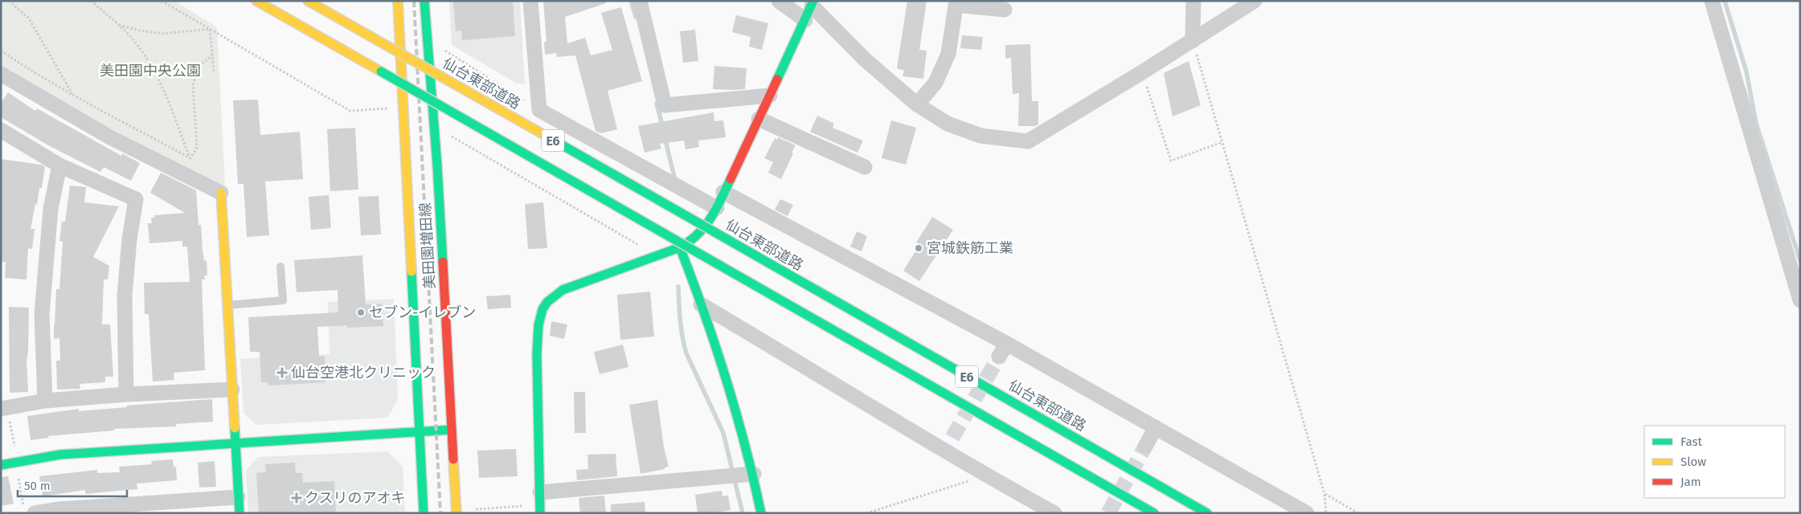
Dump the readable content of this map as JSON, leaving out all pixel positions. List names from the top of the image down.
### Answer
{
  "streets": {
    "main road": ["仙台東部道路", "E6", "美田園増田線"]
  },
  "parks": ["美田園中央公園"],
  "places": {
    "other": ["宮城鉄筋工業", "セブン-イレブン"],
    "health": ["仙台空港北クリニック", "クスリのアオキ"]
  },
  "legend": ["Fast", "Slow", "Jam"],
  "scale_bar": "50 m"
}
